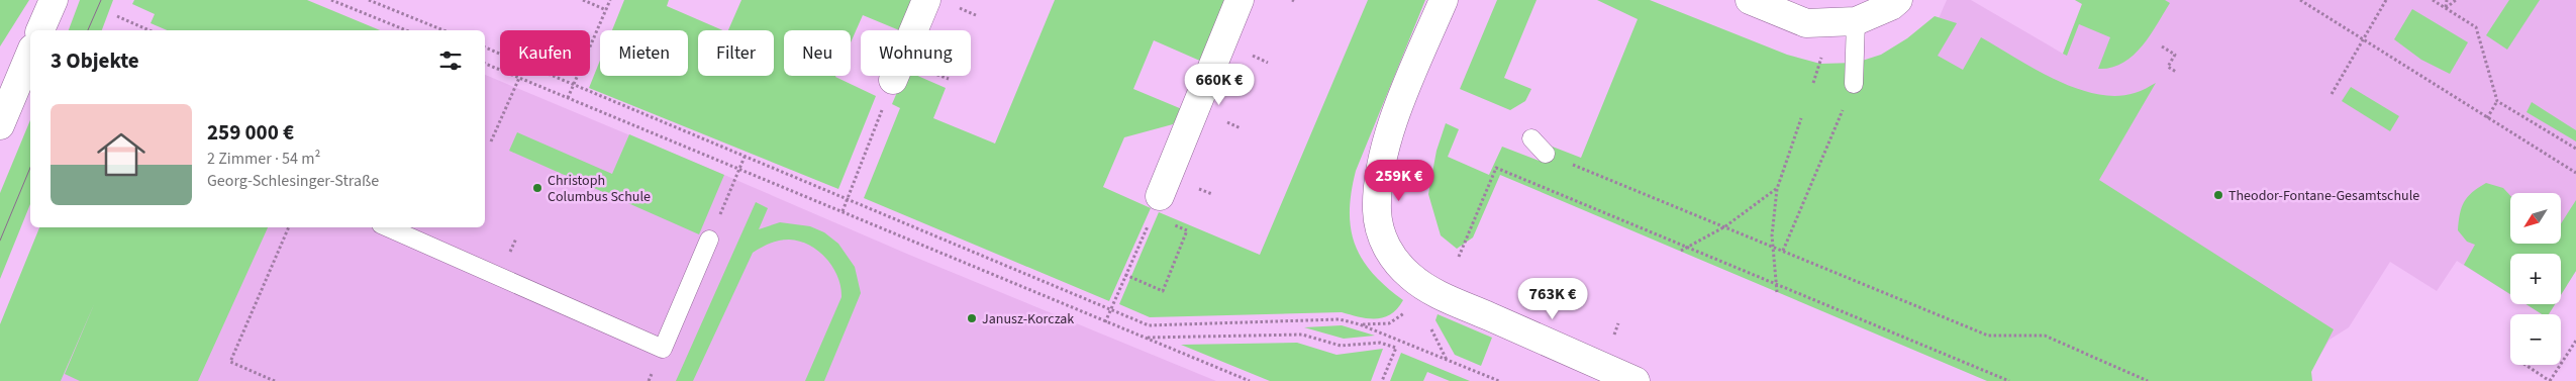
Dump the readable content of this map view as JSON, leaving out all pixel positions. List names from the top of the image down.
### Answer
{
  "places": ["Christoph Columbus Schule", "Theodor-Fontane-Gesamtschule", "Janusz-Korczak"],
  "north": "bottom left",
  "page": {
    "chip": [
      "Kaufen",
      "Mieten",
      "Filter",
      "Neu",
      "Wohnung"
    ],
    "heading": "3 Objekte",
    "price": ["660K €", "259K €", "763K €"],
    "list": [
      {
        "name": "259 000 €",
        "note": "2 Zimmer · 54 m² · Georg-Schlesinger-Straße"
      }
    ],
    "map_buttons": ["+", "−"]
  }
}
